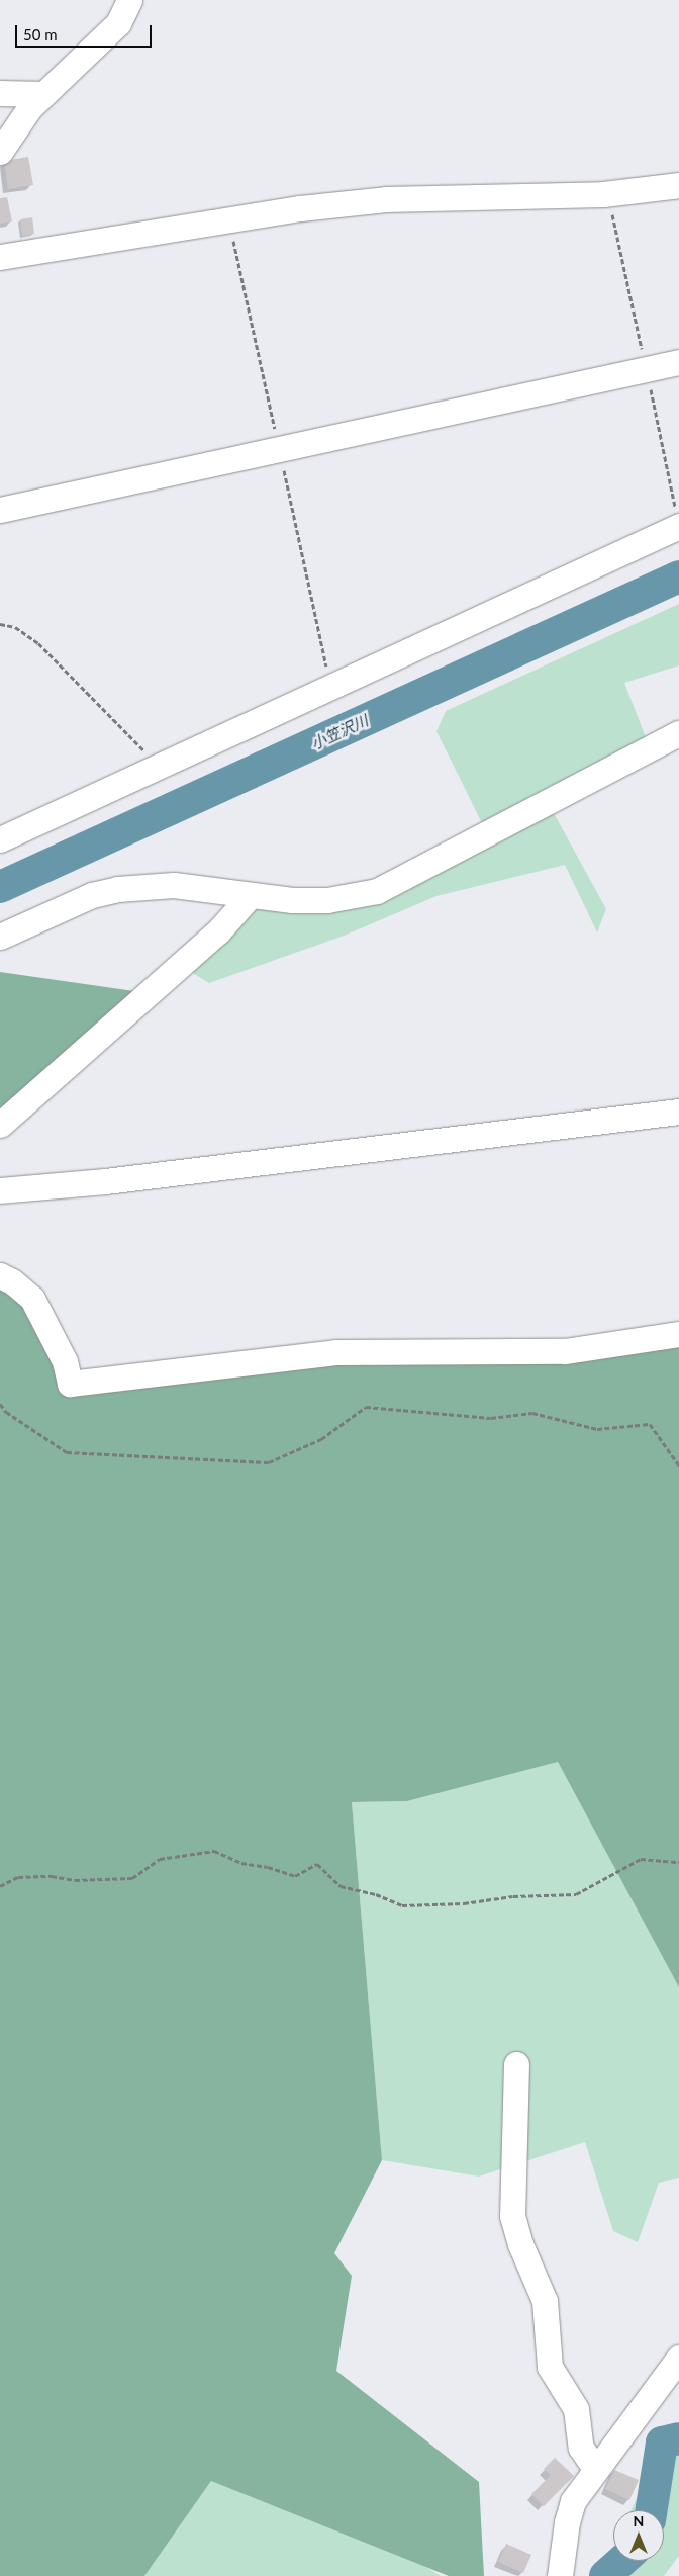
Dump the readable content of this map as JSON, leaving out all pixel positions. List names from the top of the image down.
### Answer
{
  "water": ["小笠沢川"],
  "scale_bar": "50 m",
  "north": "top"
}
